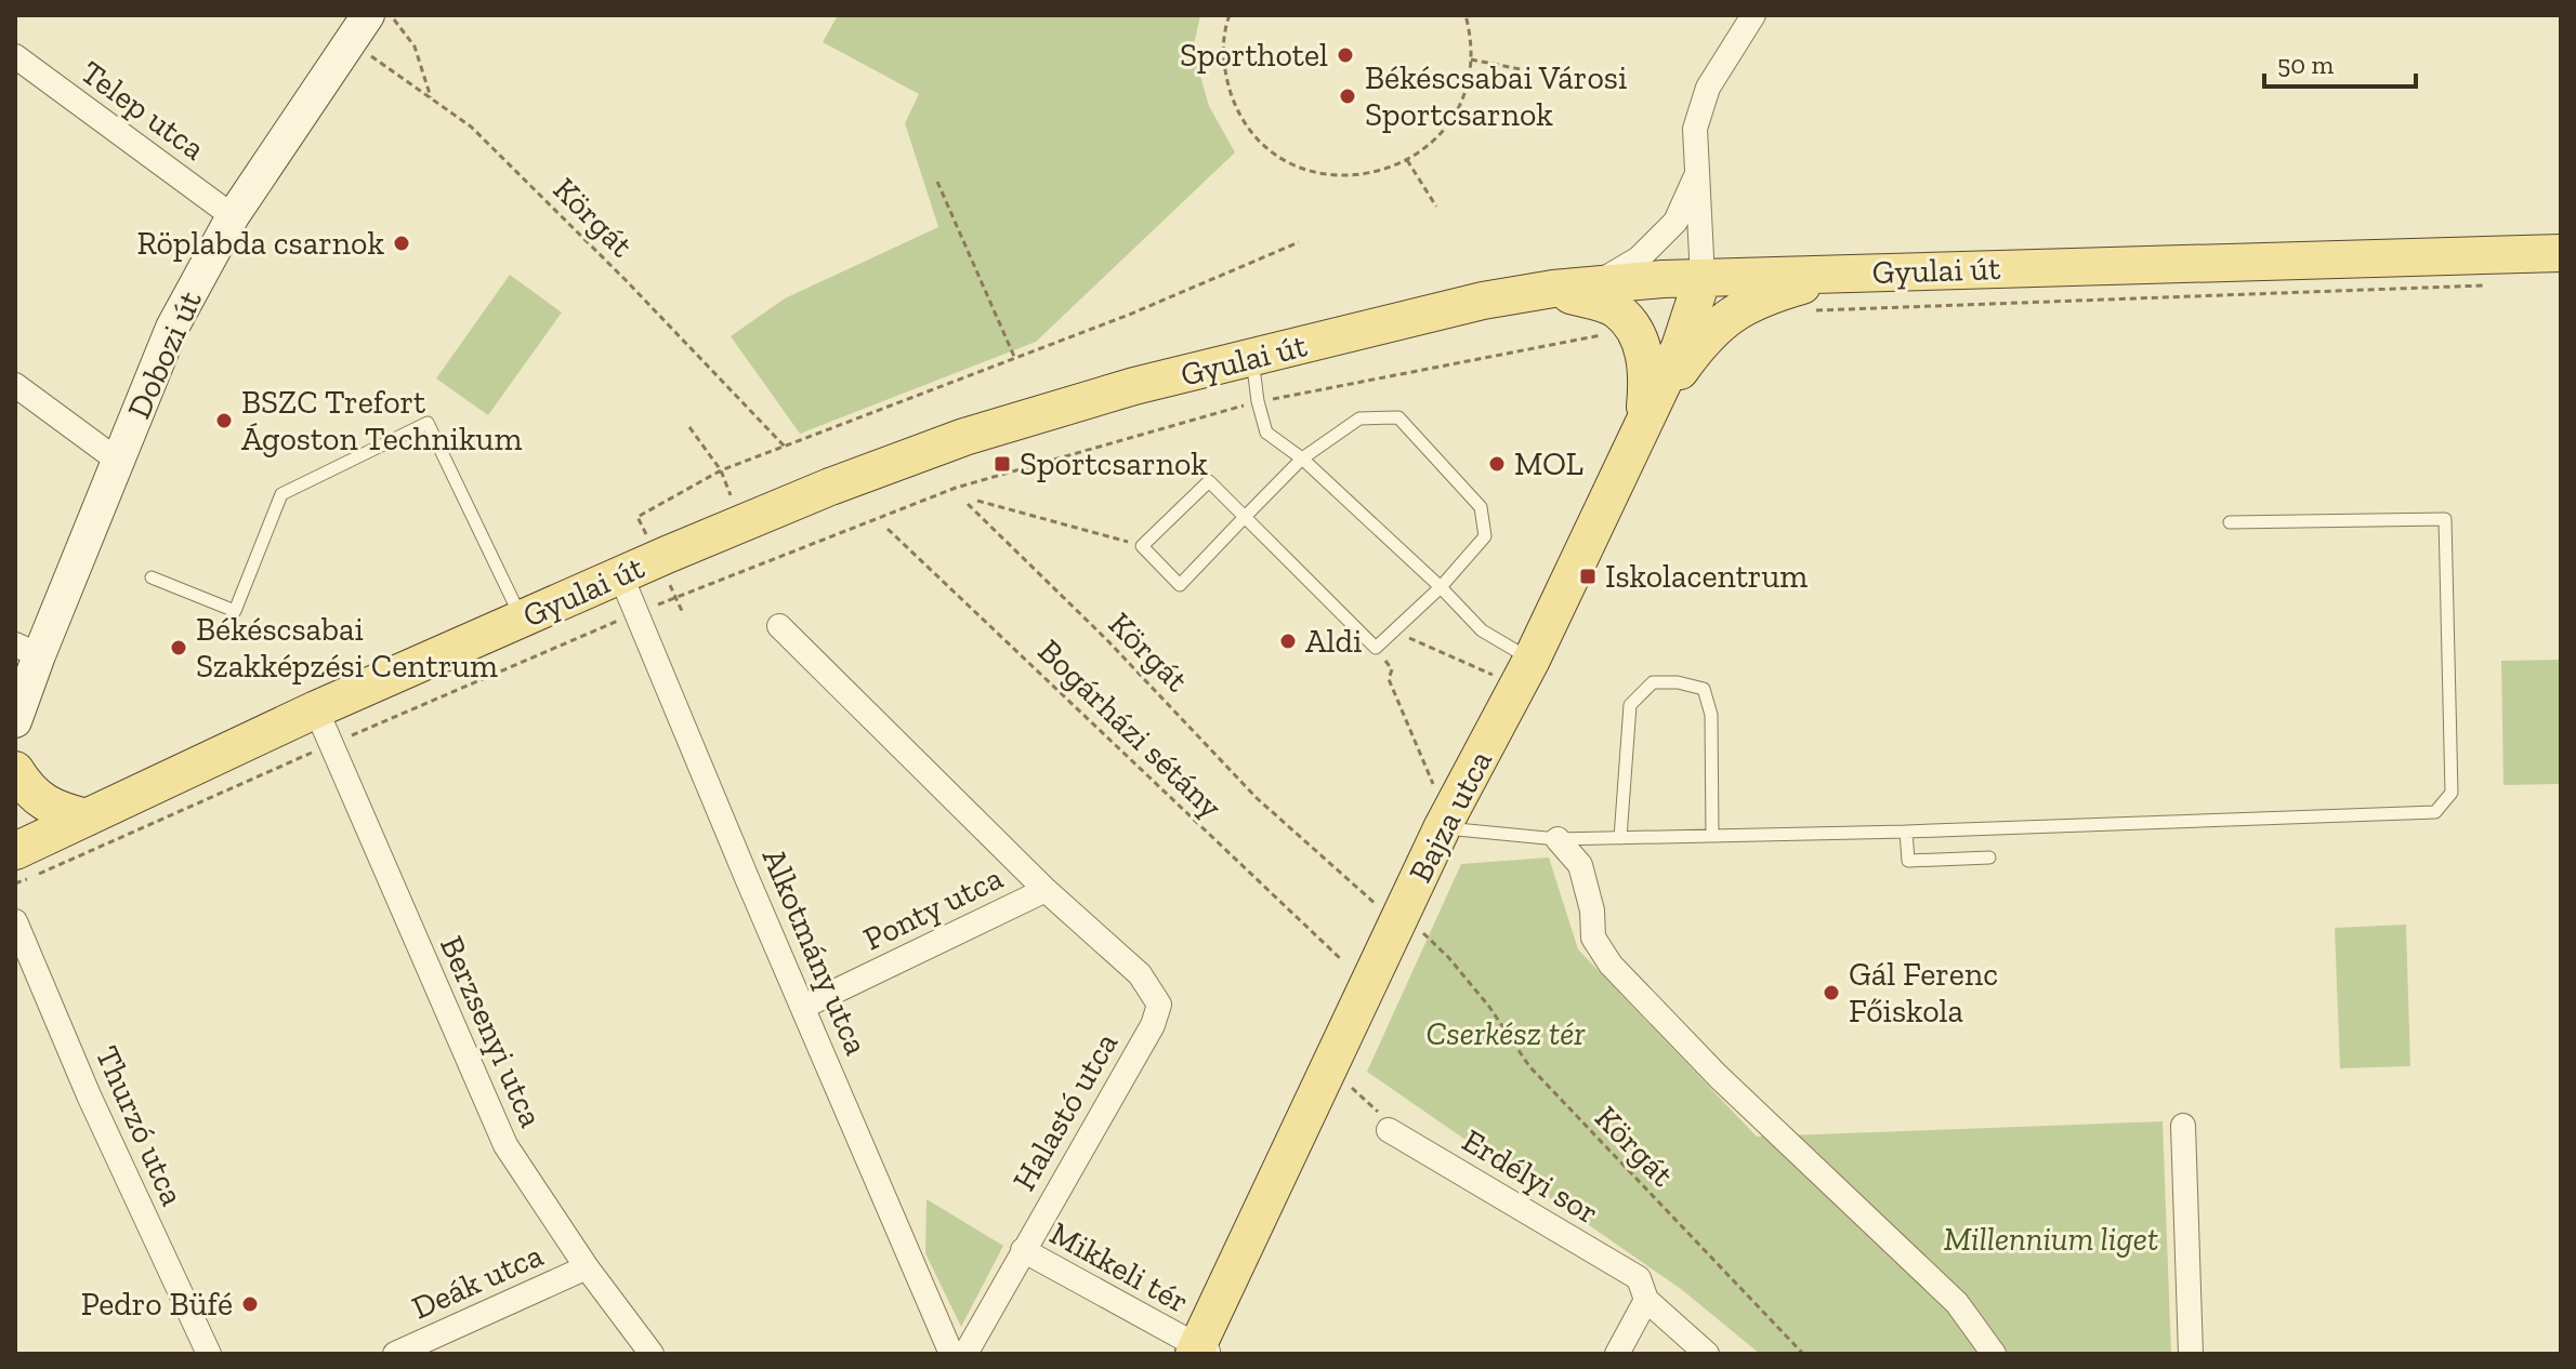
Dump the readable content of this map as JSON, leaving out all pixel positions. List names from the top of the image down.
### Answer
{
  "streets": {
    "main road": ["Gyulai út", "Dobozi út", "Bajza utca"],
    "street": [
      "Telep utca",
      "Ponty utca",
      "Alkotmány utca",
      "Berzsenyi utca",
      "Halastó utca",
      "Thurzó utca",
      "Erdélyi sor",
      "Mikkeli tér",
      "Deák utca"
    ],
    "path": ["Körgát", "Bogárházi sétány"]
  },
  "crossings": [
    ["Telep utca", "Dobozi út"],
    ["Gyulai út", "Bajza utca"],
    ["Gyulai út", "Alkotmány utca"],
    ["Gyulai út", "Berzsenyi utca"],
    ["Bajza utca", "Mikkeli tér"],
    ["Ponty utca", "Alkotmány utca"],
    ["Ponty utca", "Halastó utca"],
    ["Berzsenyi utca", "Deák utca"],
    ["Halastó utca", "Mikkeli tér"]
  ],
  "parks": ["Cserkész tér", "Millennium liget"],
  "places": {
    "other": [
      "Sporthotel",
      "Békéscsabai Városi Sportcsarnok",
      "Röplabda csarnok",
      "BSZC Trefort Ágoston Technikum",
      "MOL",
      "Aldi",
      "Békéscsabai Szakképzési Centrum",
      "Gál Ferenc Főiskola",
      "Pedro Büfé"
    ],
    "transit": ["Sportcsarnok", "Iskolacentrum"]
  },
  "scale_bar": "50 m"
}
